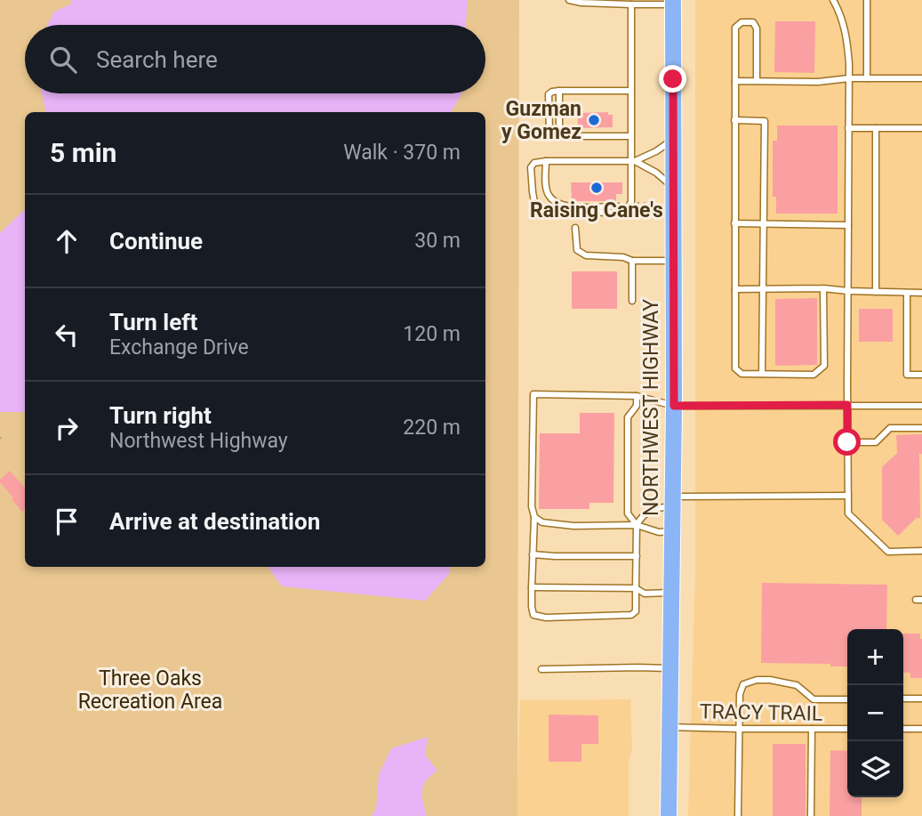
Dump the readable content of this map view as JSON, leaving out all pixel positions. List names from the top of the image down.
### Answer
{
  "streets": {
    "main road": ["NORTHWEST HIGHWAY"],
    "lane": ["TRACY TRAIL"]
  },
  "crossings": [
    ["NORTHWEST HIGHWAY", "TRACY TRAIL"]
  ],
  "parks": ["Three Oaks Recreation Area"],
  "places": ["Guzman y Gomez", "Raising Cane's"],
  "page": {
    "search": "Search here",
    "heading": ["5 min", "Walk · 370 m"],
    "list": [
      ["Continue", "30 m"],
      ["Turn left", "Exchange Drive", "120 m"],
      ["Turn right", "Northwest Highway", "220 m"],
      "Arrive at destination"
    ],
    "map_buttons": ["+", "−"]
  }
}
